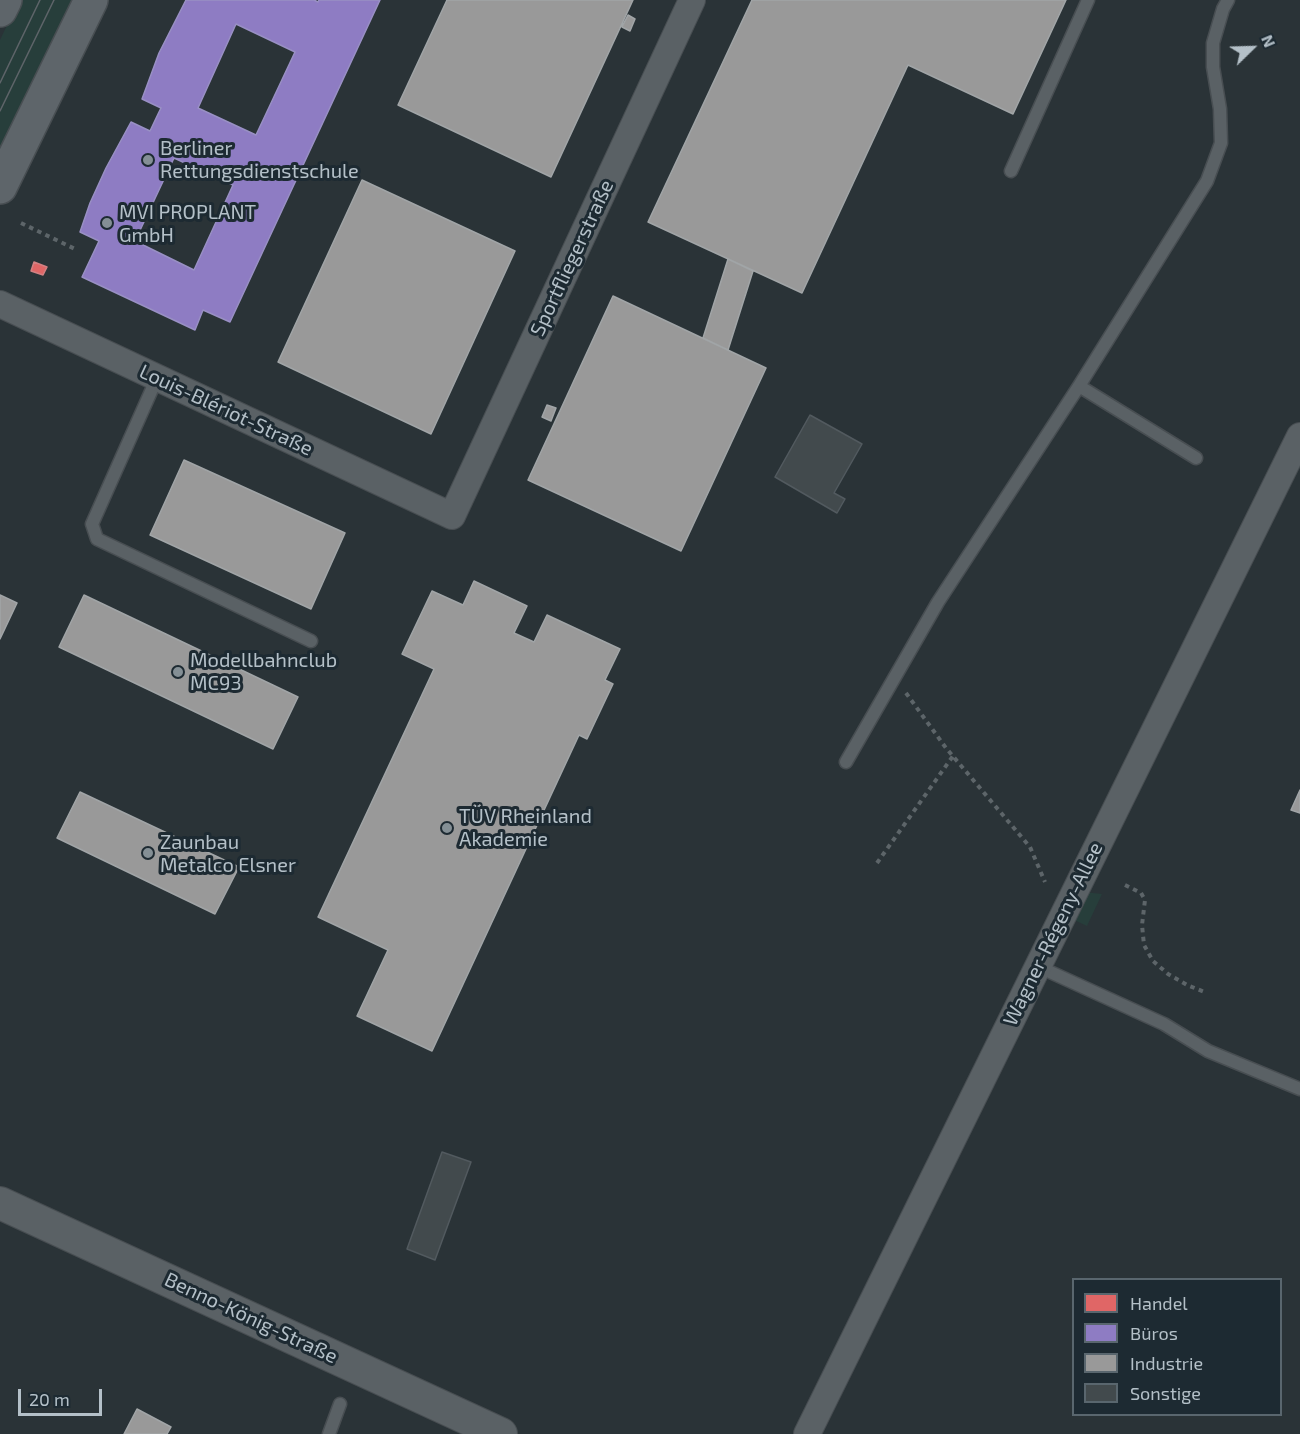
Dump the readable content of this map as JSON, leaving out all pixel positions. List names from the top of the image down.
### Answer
{
  "streets": {
    "street": [
      "Sportfliegerstraße",
      "Louis-Blériot-Straße",
      "Wagner-Régeny-Allee",
      "Benno-König-Straße"
    ]
  },
  "crossings": [
    ["Sportfliegerstraße", "Louis-Blériot-Straße"]
  ],
  "places": [
    "Berliner Rettungsdienstschule",
    "MVI PROPLANT GmbH",
    "Modellbahnclub MC93",
    "TÜV Rheinland Akademie",
    "Zaunbau Metalco Elsner"
  ],
  "legend": [
    "Handel",
    "Büros",
    "Industrie",
    "Sonstige"
  ],
  "scale_bar": "20 m",
  "north": "top right"
}
